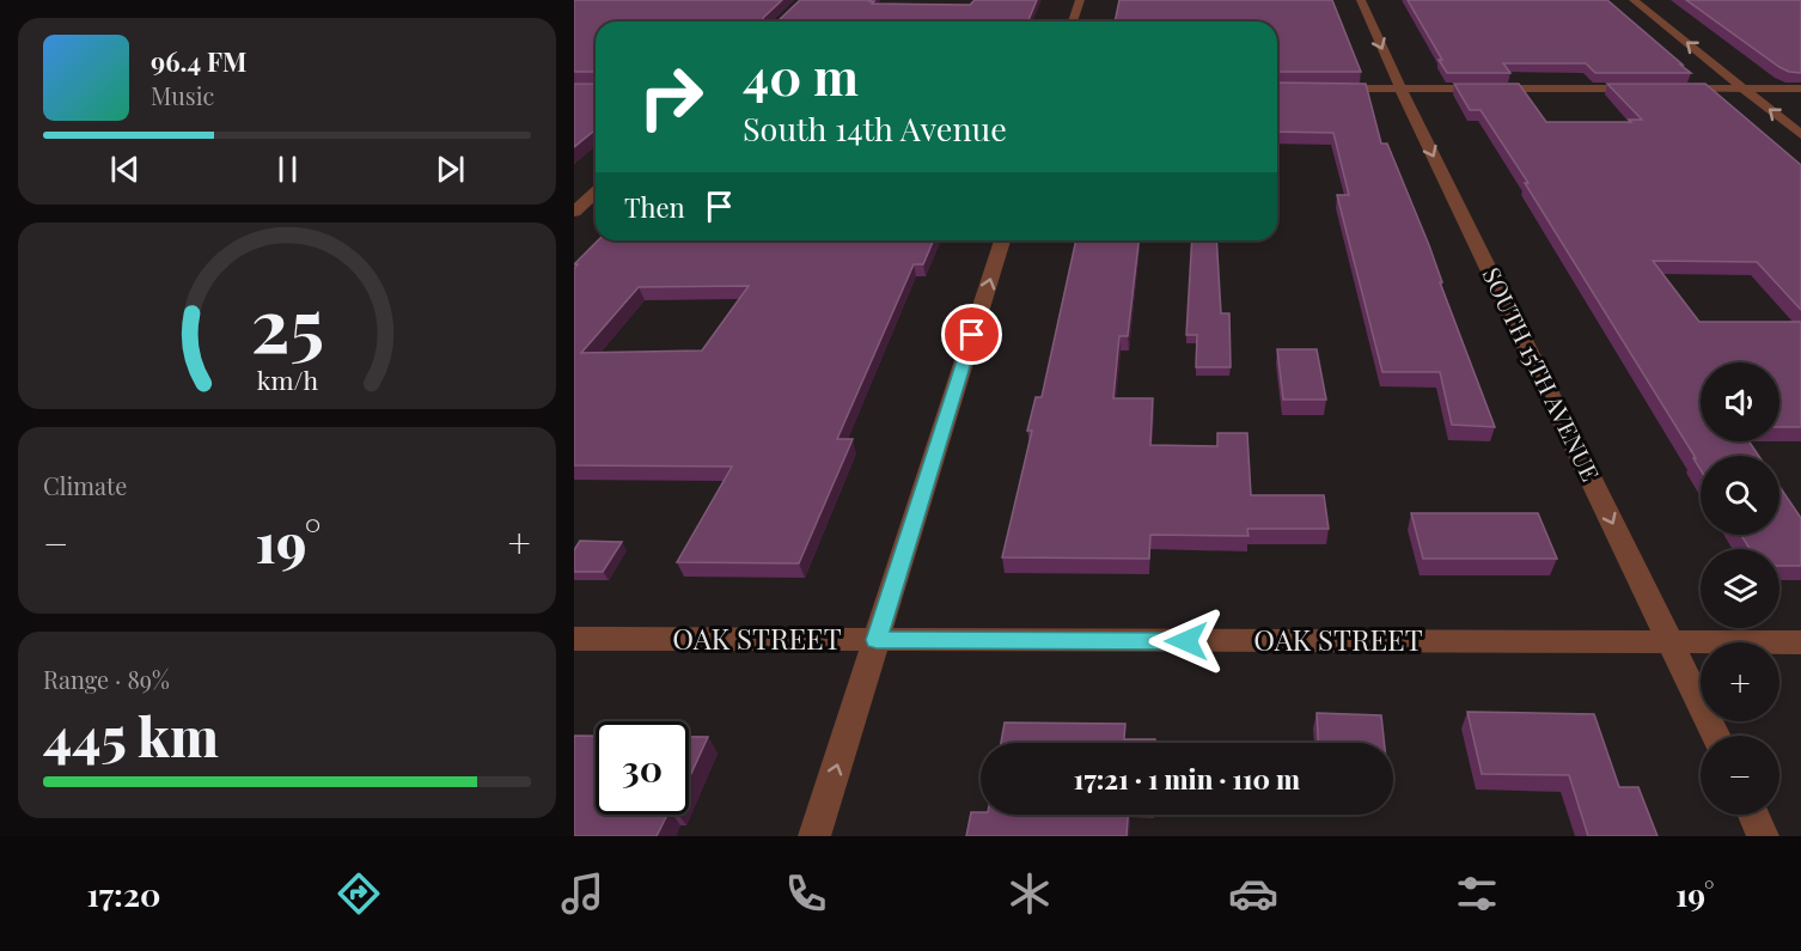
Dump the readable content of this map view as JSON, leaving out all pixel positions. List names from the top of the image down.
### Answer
{
  "streets": {
    "street": ["SOUTH 15TH AVENUE", "OAK STREET"]
  },
  "crossings": [
    ["SOUTH 15TH AVENUE", "OAK STREET"]
  ],
  "one_way": ["SOUTH 15TH AVENUE"],
  "page": {
    "turn": ["40 m", "South 14th Avenue"],
    "song": ["96.4 FM", "Music"],
    "then": "Then",
    "map_buttons": ["+", "−"],
    "tile": [
      "Climate",
      ["Range · 89%", "445 km"]
    ],
    "heat": ["−", "19°", "+"],
    "limit": "30",
    "trip": "17:21 · 1 min · 110 m",
    "tabs": ["17:20", "19°"],
    "gauge": ["25", "km/h"]
  }
}
